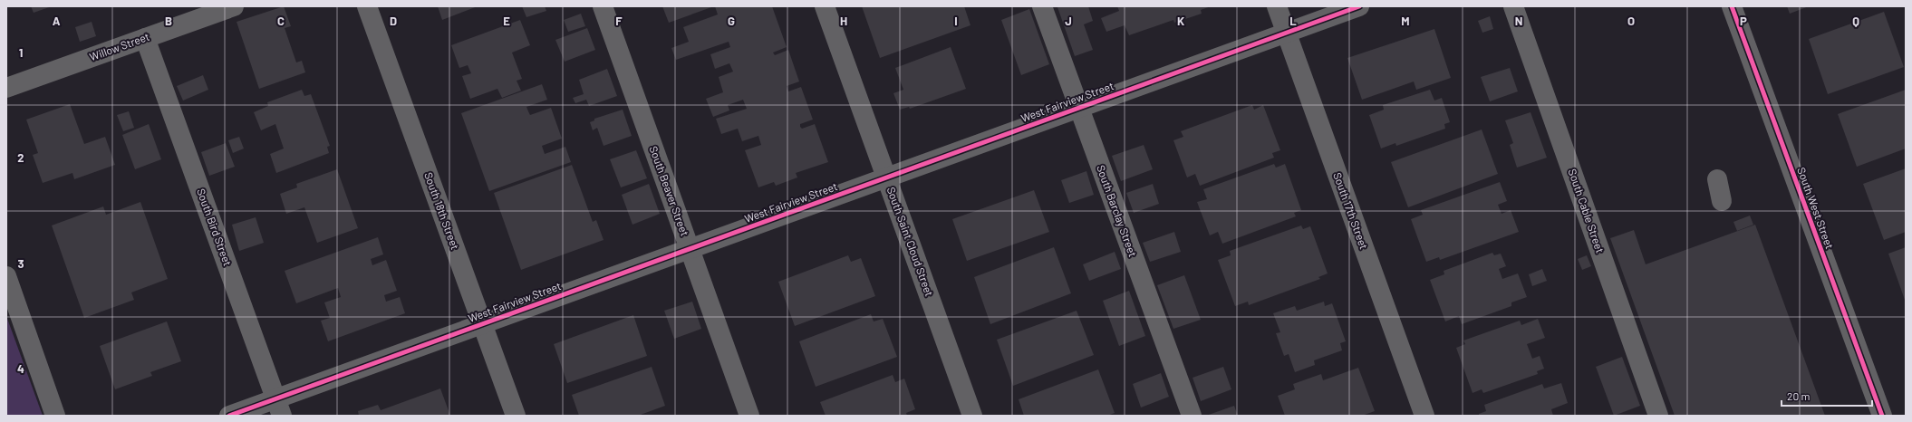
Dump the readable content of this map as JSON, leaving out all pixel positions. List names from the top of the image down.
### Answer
{
  "streets": {
    "street": [
      "Willow Street",
      "West Fairview Street",
      "South Beaver Street",
      "South West Street",
      "South 18th Street",
      "South Barclay Street",
      "South 17th Street",
      "South Cable Street",
      "South Bird Street",
      "South Saint Cloud Street"
    ]
  },
  "crossings": [
    ["Willow Street", "South Bird Street"],
    ["West Fairview Street", "South Beaver Street"],
    ["West Fairview Street", "South 18th Street"],
    ["West Fairview Street", "South Barclay Street"],
    ["West Fairview Street", "South 17th Street"],
    ["West Fairview Street", "South Bird Street"],
    ["West Fairview Street", "South Saint Cloud Street"]
  ],
  "scale_bar": "20 m",
  "grid": {
    "columns": [
      "A",
      "B",
      "C",
      "D",
      "E",
      "F",
      "G",
      "H",
      "I",
      "J",
      "K",
      "L",
      "M",
      "N",
      "O",
      "P",
      "Q"
    ],
    "rows": [
      "1",
      "2",
      "3",
      "4"
    ]
  }
}
